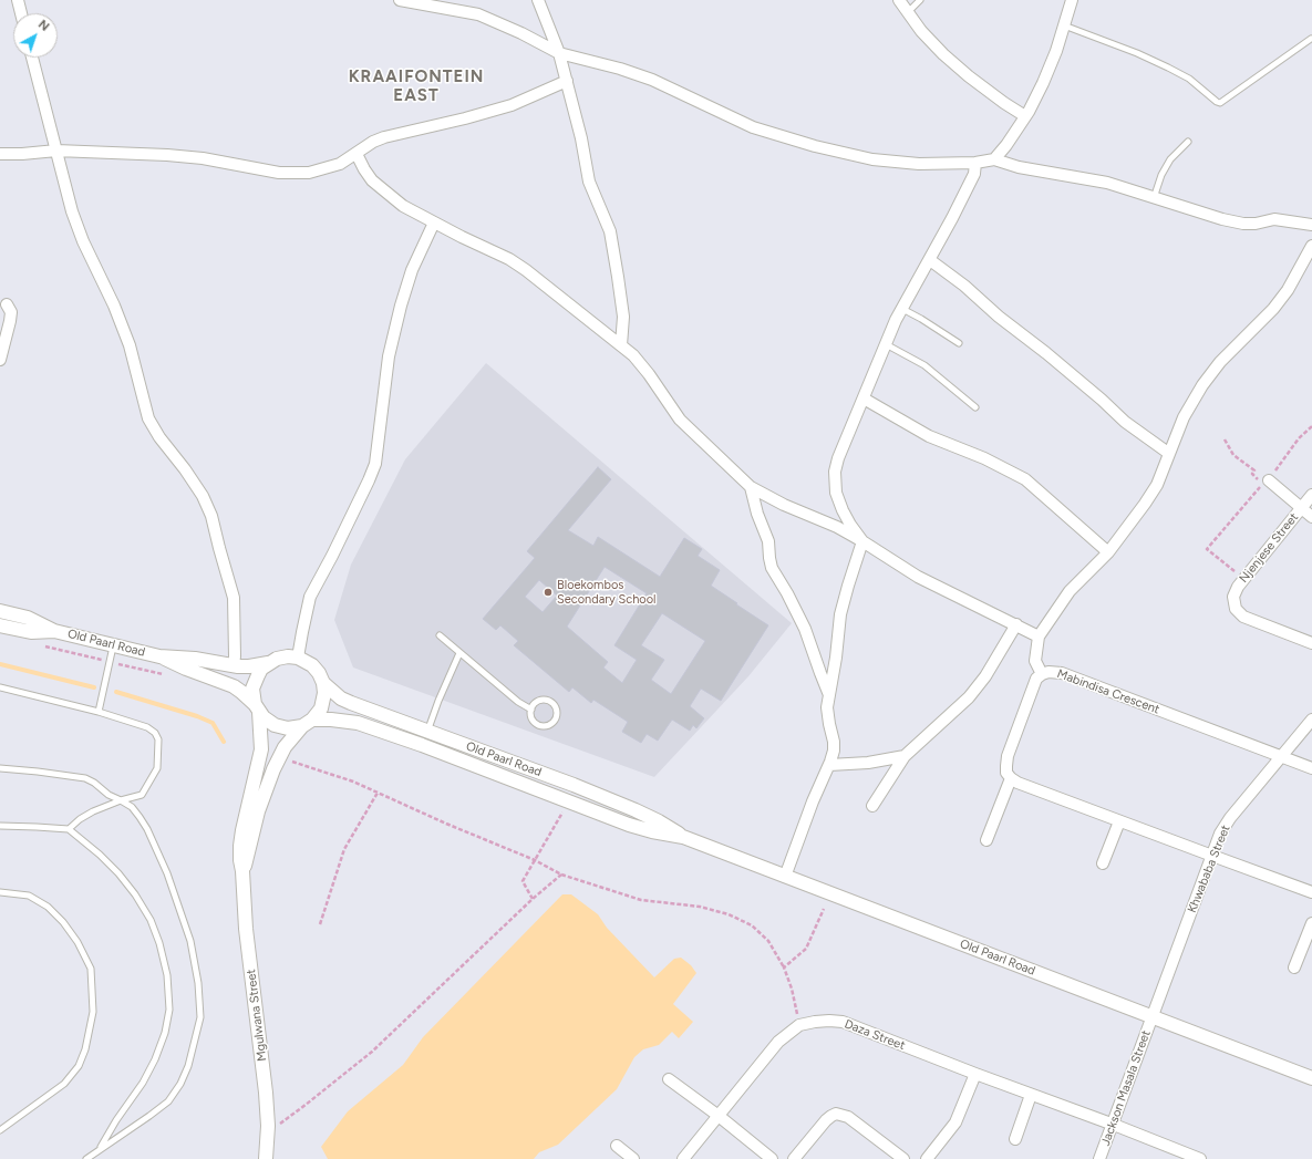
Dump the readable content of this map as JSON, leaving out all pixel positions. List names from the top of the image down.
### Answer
{
  "streets": {
    "main road": ["Old Paarl Road", "Mgulwana Street"],
    "street": [
      "Njenjese Street",
      "Mabindisa Crescent",
      "Khwababa Street",
      "Daza Street",
      "Jackson Masala Street"
    ]
  },
  "crossings": [
    ["Old Paarl Road", "Khwababa Street"],
    ["Old Paarl Road", "Mgulwana Street"],
    ["Old Paarl Road", "Jackson Masala Street"],
    ["Mabindisa Crescent", "Khwababa Street"],
    ["Khwababa Street", "Jackson Masala Street"],
    ["Daza Street", "Jackson Masala Street"]
  ],
  "districts": ["KRAAIFONTEIN EAST"],
  "places": ["Bloekombos Secondary School"],
  "north": "top right"
}
